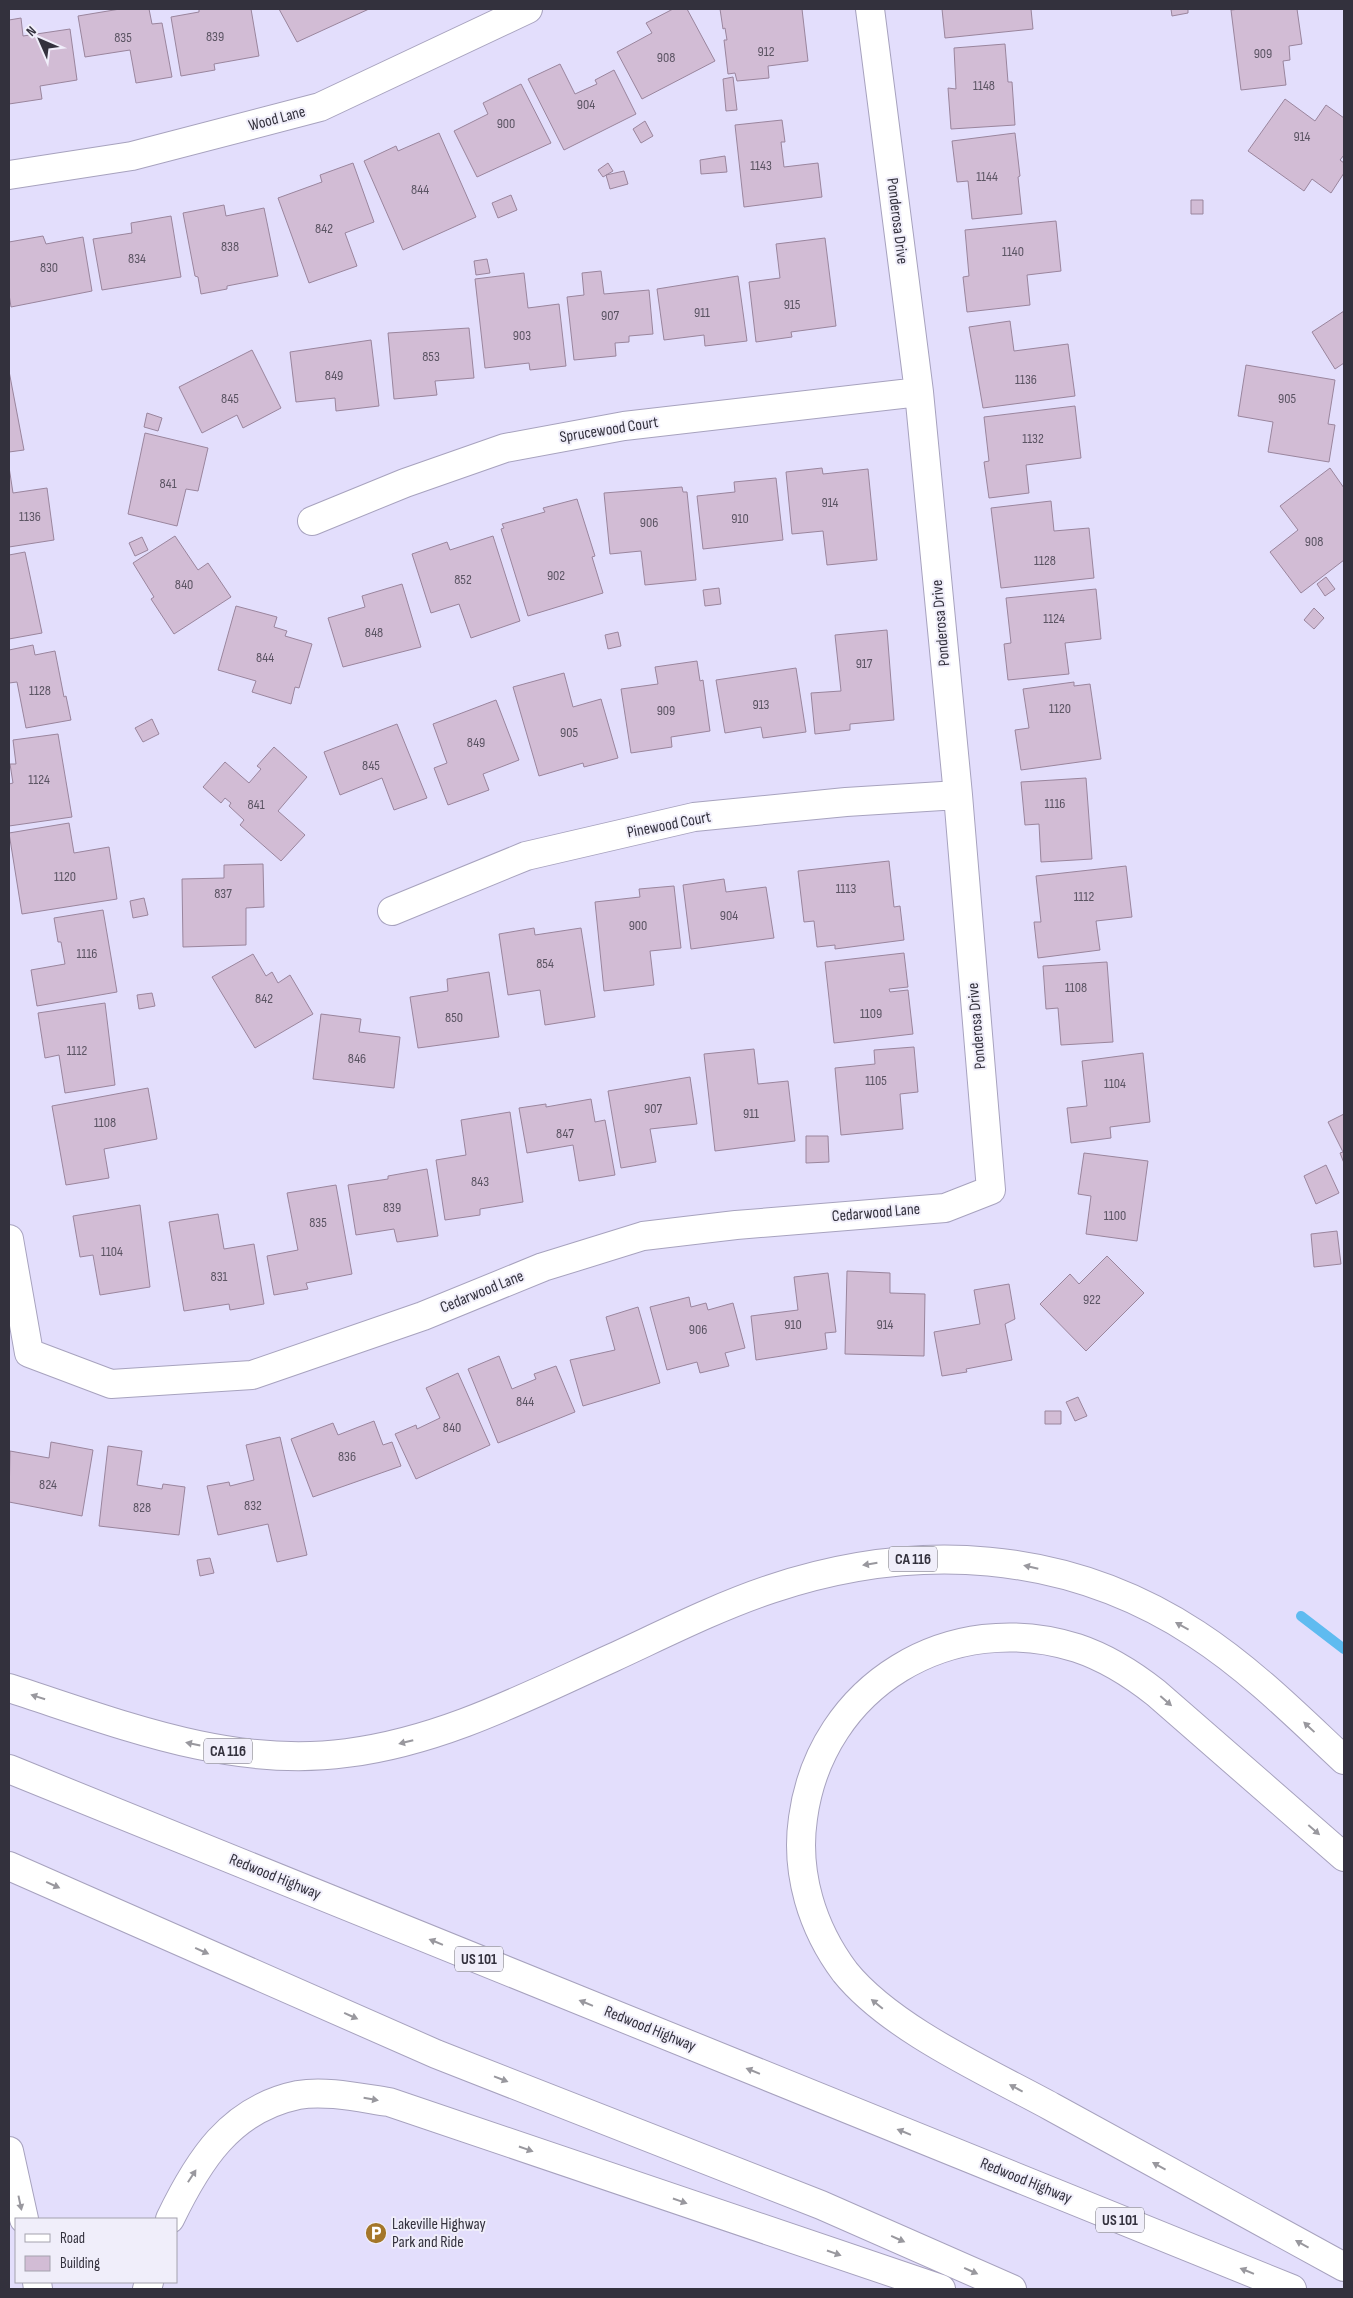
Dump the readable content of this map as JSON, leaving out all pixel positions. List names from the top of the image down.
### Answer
{
  "streets": {
    "main road": [
      "Wood Lane",
      "Ponderosa Drive",
      "Sprucewood Court",
      "Pinewood Court",
      "Cedarwood Lane",
      "CA 116",
      "Redwood Highway",
      "US 101"
    ]
  },
  "crossings": [
    ["Ponderosa Drive", "Sprucewood Court"],
    ["Ponderosa Drive", "Pinewood Court"],
    ["Ponderosa Drive", "Cedarwood Lane"]
  ],
  "places": {
    "parking": ["Lakeville Highway Park and Ride"]
  },
  "house_numbers": [
    "839",
    "835",
    "912",
    "909",
    "908",
    "1148",
    "904",
    "900",
    "914",
    "1143",
    "1144",
    "844",
    "842",
    "838",
    "1140",
    "834",
    "830",
    "915",
    "911",
    "907",
    "903",
    "853",
    "849",
    "1136",
    "845",
    "905",
    "1132",
    "841",
    "914",
    "1136",
    "910",
    "906",
    "908",
    "1128",
    "902",
    "852",
    "840",
    "1124",
    "848",
    "844",
    "917",
    "1128",
    "913",
    "1120",
    "909",
    "905",
    "849",
    "845",
    "1124",
    "1116",
    "841",
    "1120",
    "1113",
    "837",
    "1112",
    "904",
    "900",
    "1116",
    "854",
    "1108",
    "842",
    "1109",
    "850",
    "1112",
    "846",
    "1105",
    "1104",
    "907",
    "911",
    "1108",
    "847",
    "843",
    "839",
    "1100",
    "835",
    "1104",
    "831",
    "922",
    "910",
    "914",
    "906",
    "844",
    "840",
    "836",
    "824",
    "832",
    "828"
  ],
  "legend": ["Road", "Building"],
  "north": "top left"
}
